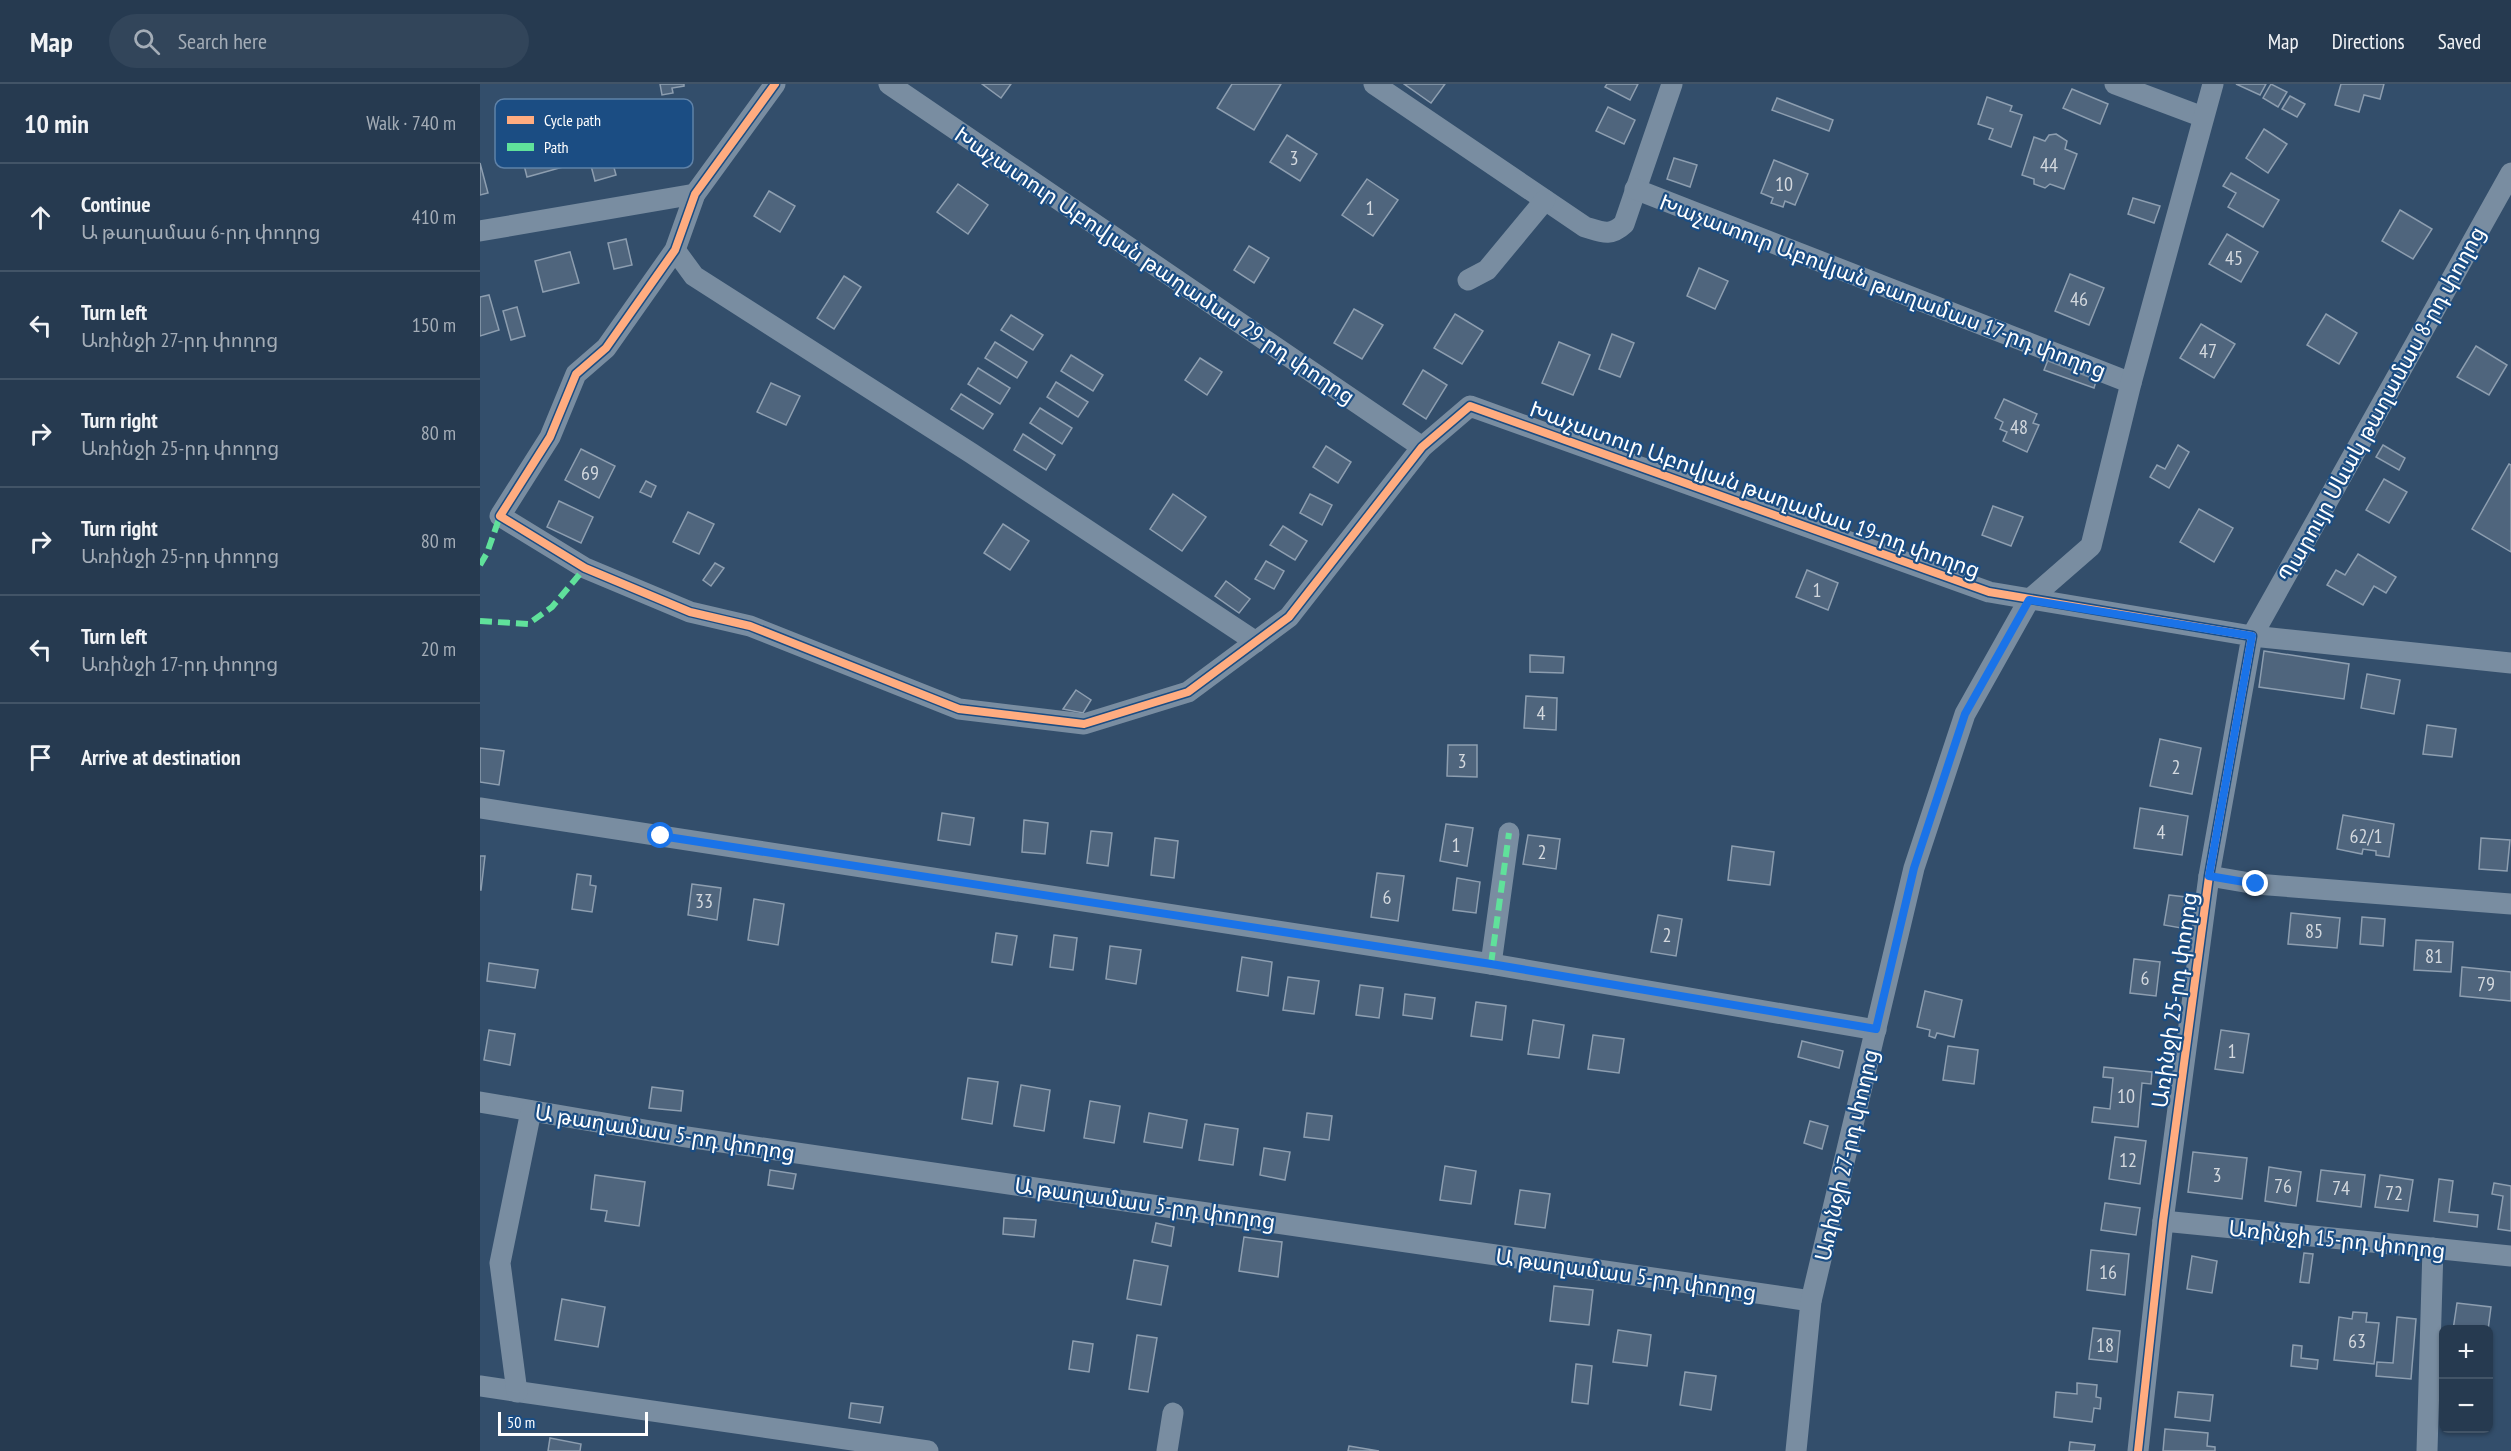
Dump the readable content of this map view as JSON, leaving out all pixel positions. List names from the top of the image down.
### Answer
{
  "streets": {
    "street": [
      "Խաչատուր Աբովյան թաղամաս 29-րդ փողոց",
      "Խաչատուր Աբովյան թաղամաս 17-րդ փողոց",
      "Պարույր Սևակ թաղամաս 8-րդ փողոց",
      "Խաչատուր Աբովյան թաղամաս 19-րդ փողոց",
      "Առինջի 25-րդ փողոց",
      "Ա թաղամաս 5-րդ փողոց",
      "Առինջի 27-րդ փողոց",
      "Առինջի 15-րդ փողոց"
    ]
  },
  "crossings": [
    ["Խաչատուր Աբովյան թաղամաս 29-րդ փողոց", "Խաչատուր Աբովյան թաղամաս 19-րդ փողոց"],
    ["Խաչատուր Աբովյան թաղամաս 17-րդ փողոց", "Առինջի 27-րդ փողոց"],
    ["Պարույր Սևակ թաղամաս 8-րդ փողոց", "Առինջի 25-րդ փողոց"],
    ["Խաչատուր Աբովյան թաղամաս 19-րդ փողոց", "Առինջի 27-րդ փողոց"],
    ["Առինջի 25-րդ փողոց", "Առինջի 15-րդ փողոց"],
    ["Ա թաղամաս 5-րդ փողոց", "Առինջի 27-րդ փողոց"]
  ],
  "house_numbers": [
    "3",
    "44",
    "10",
    "1",
    "45",
    "46",
    "47",
    "48",
    "69",
    "1",
    "4",
    "3",
    "2",
    "4",
    "62/1",
    "1",
    "2",
    "6",
    "33",
    "85",
    "2",
    "81",
    "6",
    "79",
    "1",
    "10",
    "12",
    "3",
    "76",
    "74",
    "72",
    "16",
    "63",
    "18"
  ],
  "legend": ["Cycle path", "Path"],
  "scale_bar": "50 m",
  "page": {
    "header": "Map",
    "search": "Search here",
    "nav": ["Map", "Directions", "Saved"],
    "heading": ["10 min", "Walk · 740 m"],
    "list": [
      ["Continue", "Ա թաղամաս 6-րդ փողոց", "410 m"],
      ["Turn left", "Առինջի 27-րդ փողոց", "150 m"],
      ["Turn right", "Առինջի 25-րդ փողոց", "80 m"],
      ["Turn right", "Առինջի 25-րդ փողոց", "80 m"],
      ["Turn left", "Առինջի 17-րդ փողոց", "20 m"],
      "Arrive at destination"
    ],
    "map_buttons": ["+", "−"],
    "scale": "50 m"
  }
}
